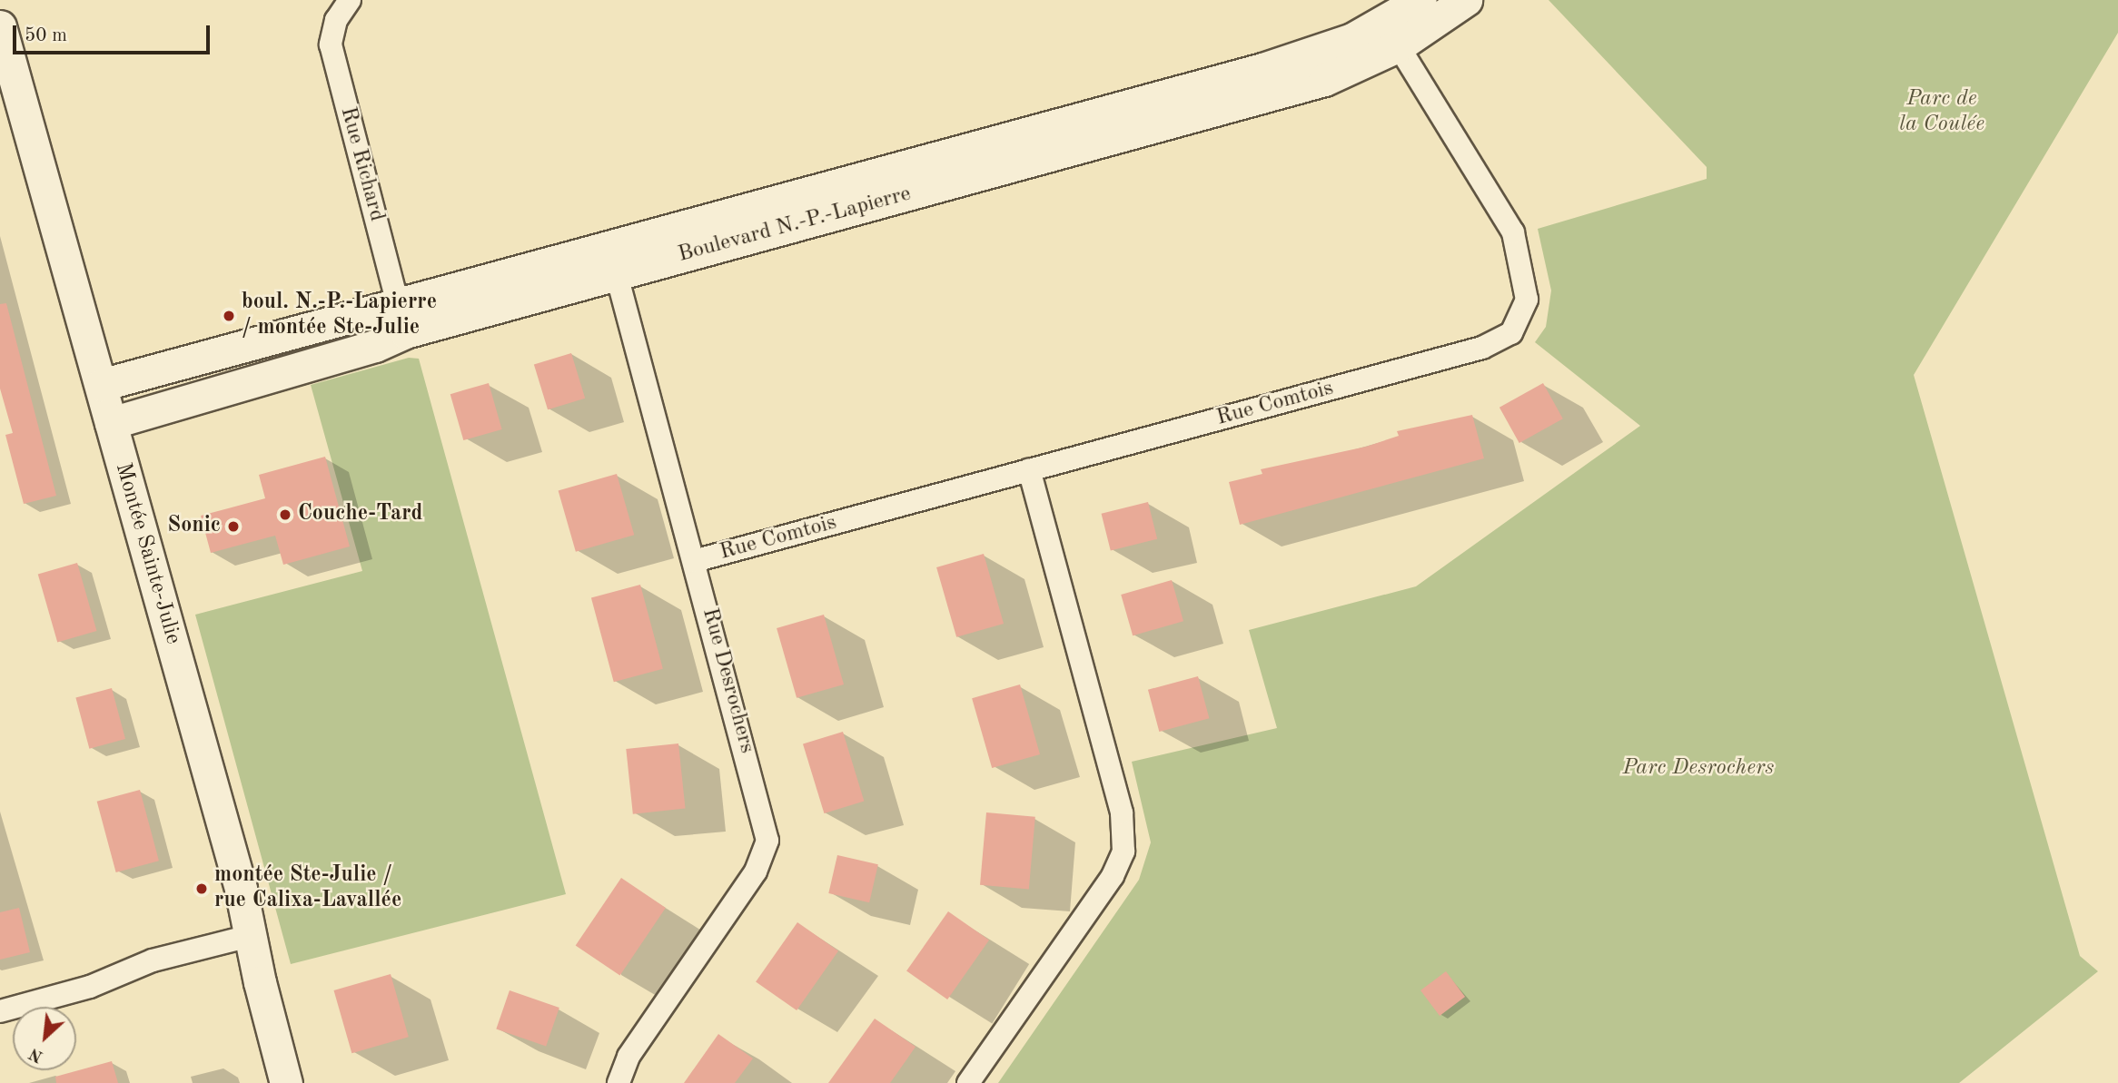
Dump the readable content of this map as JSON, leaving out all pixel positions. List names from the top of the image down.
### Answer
{
  "streets": {
    "street": [
      "Rue Richard",
      "Boulevard N.-P.-Lapierre",
      "Rue Comtois",
      "Montée Sainte-Julie",
      "Rue Desrochers"
    ]
  },
  "crossings": [
    ["Rue Richard", "Boulevard N.-P.-Lapierre"],
    ["Boulevard N.-P.-Lapierre", "Rue Comtois"],
    ["Boulevard N.-P.-Lapierre", "Montée Sainte-Julie"],
    ["Boulevard N.-P.-Lapierre", "Rue Desrochers"],
    ["Rue Comtois", "Rue Desrochers"]
  ],
  "parks": ["Parc de la Coulée", "Parc Desrochers"],
  "places": [
    "boul. N.-P.-Lapierre / montée Ste-Julie",
    "Couche-Tard",
    "Sonic",
    "montée Ste-Julie / rue Calixa-Lavallée"
  ],
  "scale_bar": "50 m",
  "north": "bottom left"
}
